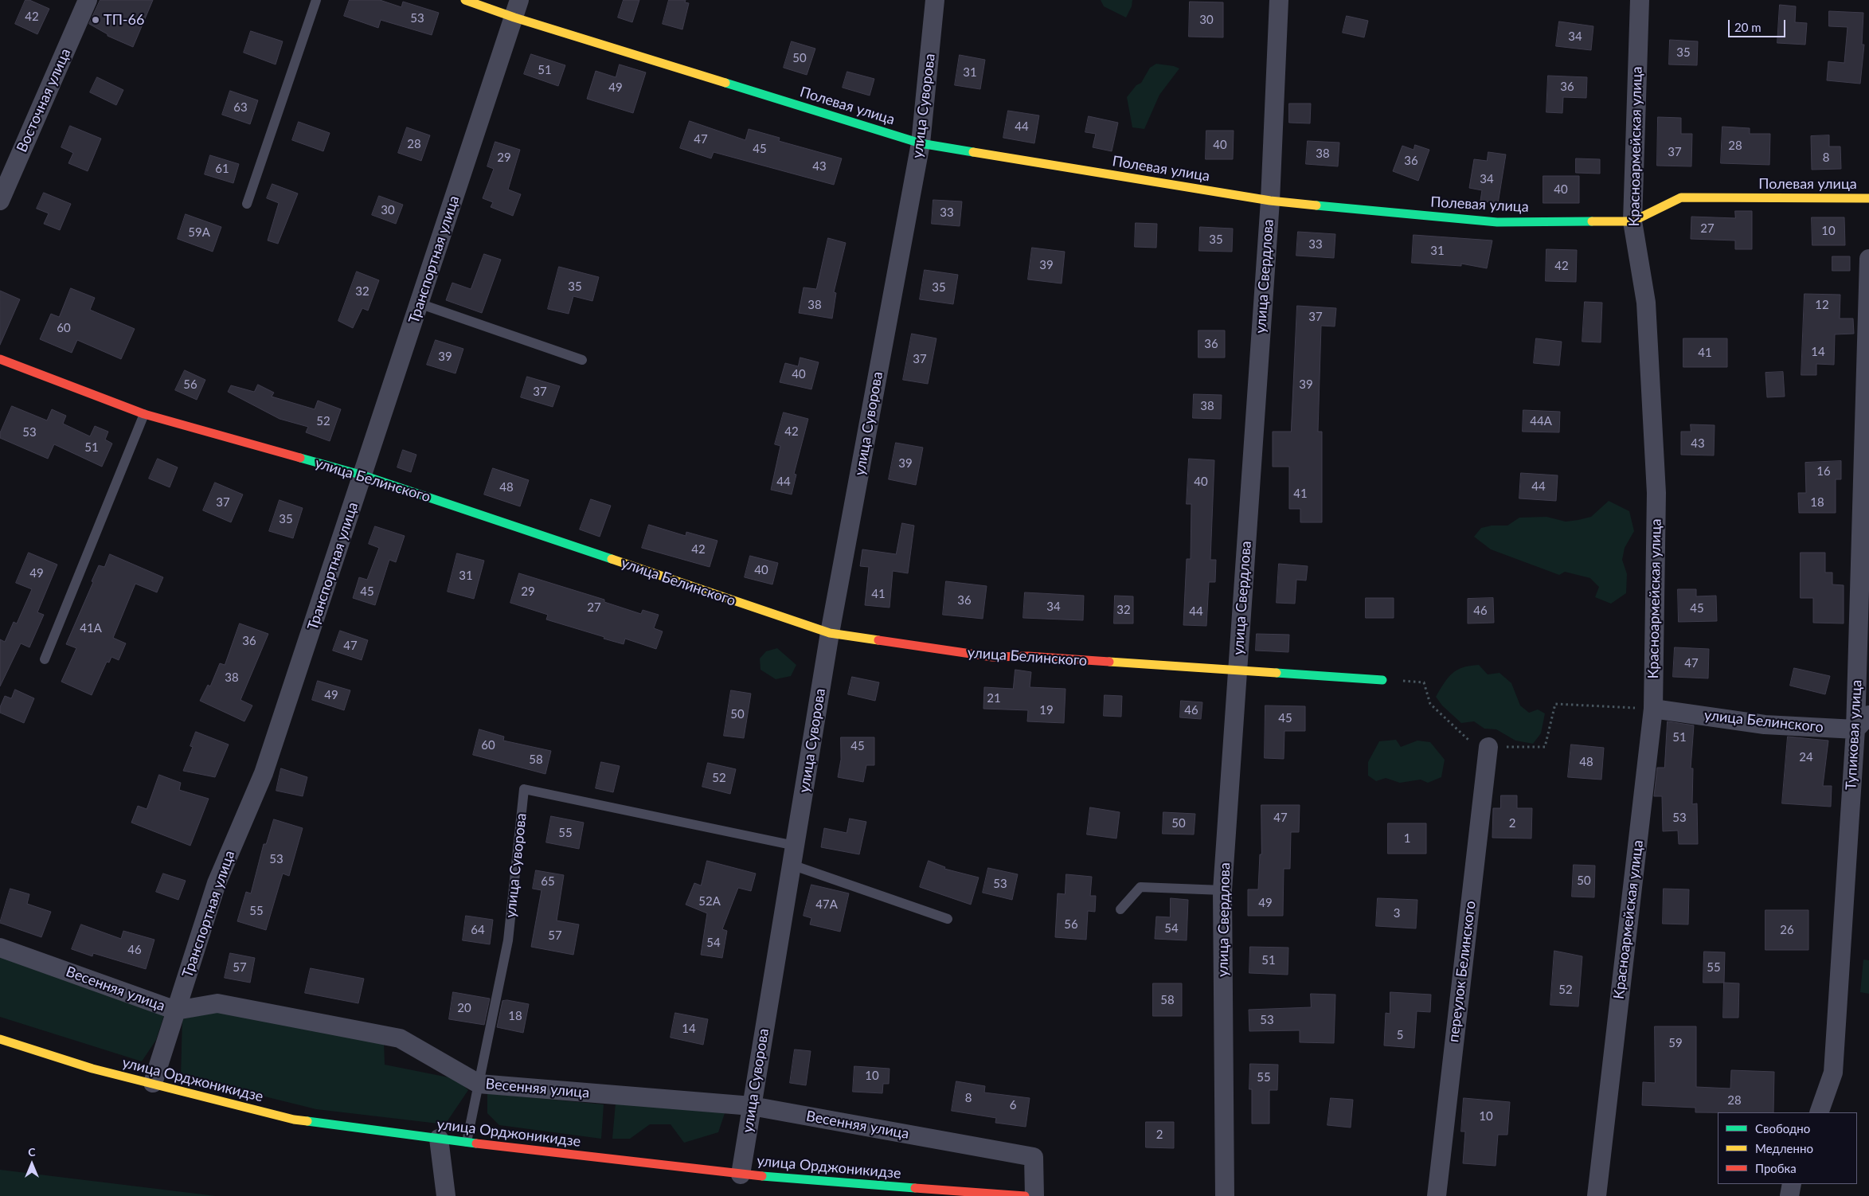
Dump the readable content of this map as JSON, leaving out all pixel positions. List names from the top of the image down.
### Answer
{
  "streets": {
    "street": [
      "Восточная улица",
      "Полевая улица",
      "улица Суворова",
      "Красноармейская улица",
      "Транспортная улица",
      "улица Свердлова",
      "улица Белинского",
      "Тупиковая улица",
      "переулок Белинского",
      "Весенняя улица",
      "улица Орджоникидзе"
    ]
  },
  "crossings": [
    ["Полевая улица", "улица Суворова"],
    ["Полевая улица", "Красноармейская улица"],
    ["Полевая улица", "Транспортная улица"],
    ["Полевая улица", "улица Свердлова"],
    ["улица Суворова", "улица Белинского"],
    ["улица Суворова", "Весенняя улица"],
    ["улица Суворова", "улица Орджоникидзе"],
    ["Красноармейская улица", "улица Белинского"],
    ["Транспортная улица", "улица Белинского"],
    ["Транспортная улица", "Весенняя улица"],
    ["Транспортная улица", "улица Орджоникидзе"],
    ["улица Свердлова", "улица Белинского"],
    ["улица Белинского", "Тупиковая улица"]
  ],
  "places": ["ТП-66"],
  "house_numbers": [
    "42",
    "53",
    "30",
    "34",
    "35",
    "50",
    "51",
    "31",
    "36",
    "49",
    "63",
    "44",
    "47",
    "28",
    "40",
    "28",
    "45",
    "37",
    "38",
    "29",
    "8",
    "36",
    "43",
    "61",
    "34",
    "40",
    "30",
    "33",
    "27",
    "10",
    "59А",
    "35",
    "33",
    "31",
    "39",
    "42",
    "35",
    "35",
    "32",
    "38",
    "12",
    "37",
    "60",
    "36",
    "14",
    "41",
    "39",
    "37",
    "40",
    "56",
    "39",
    "37",
    "38",
    "52",
    "44А",
    "42",
    "53",
    "43",
    "51",
    "39",
    "16",
    "44",
    "40",
    "44",
    "48",
    "41",
    "37",
    "18",
    "35",
    "42",
    "40",
    "49",
    "31",
    "45",
    "29",
    "41",
    "36",
    "34",
    "27",
    "45",
    "32",
    "46",
    "44",
    "41А",
    "36",
    "47",
    "47",
    "38",
    "49",
    "21",
    "19",
    "46",
    "50",
    "45",
    "51",
    "60",
    "45",
    "24",
    "58",
    "48",
    "52",
    "47",
    "53",
    "50",
    "2",
    "55",
    "1",
    "53",
    "50",
    "65",
    "53",
    "52А",
    "49",
    "47А",
    "55",
    "3",
    "56",
    "54",
    "64",
    "26",
    "57",
    "54",
    "46",
    "51",
    "57",
    "55",
    "52",
    "58",
    "20",
    "18",
    "53",
    "14",
    "5",
    "59",
    "10",
    "55",
    "8",
    "28",
    "6",
    "10",
    "2"
  ],
  "legend": ["Свободно", "Медленно", "Пробка"],
  "scale_bar": "20 m",
  "north": "top"
}
